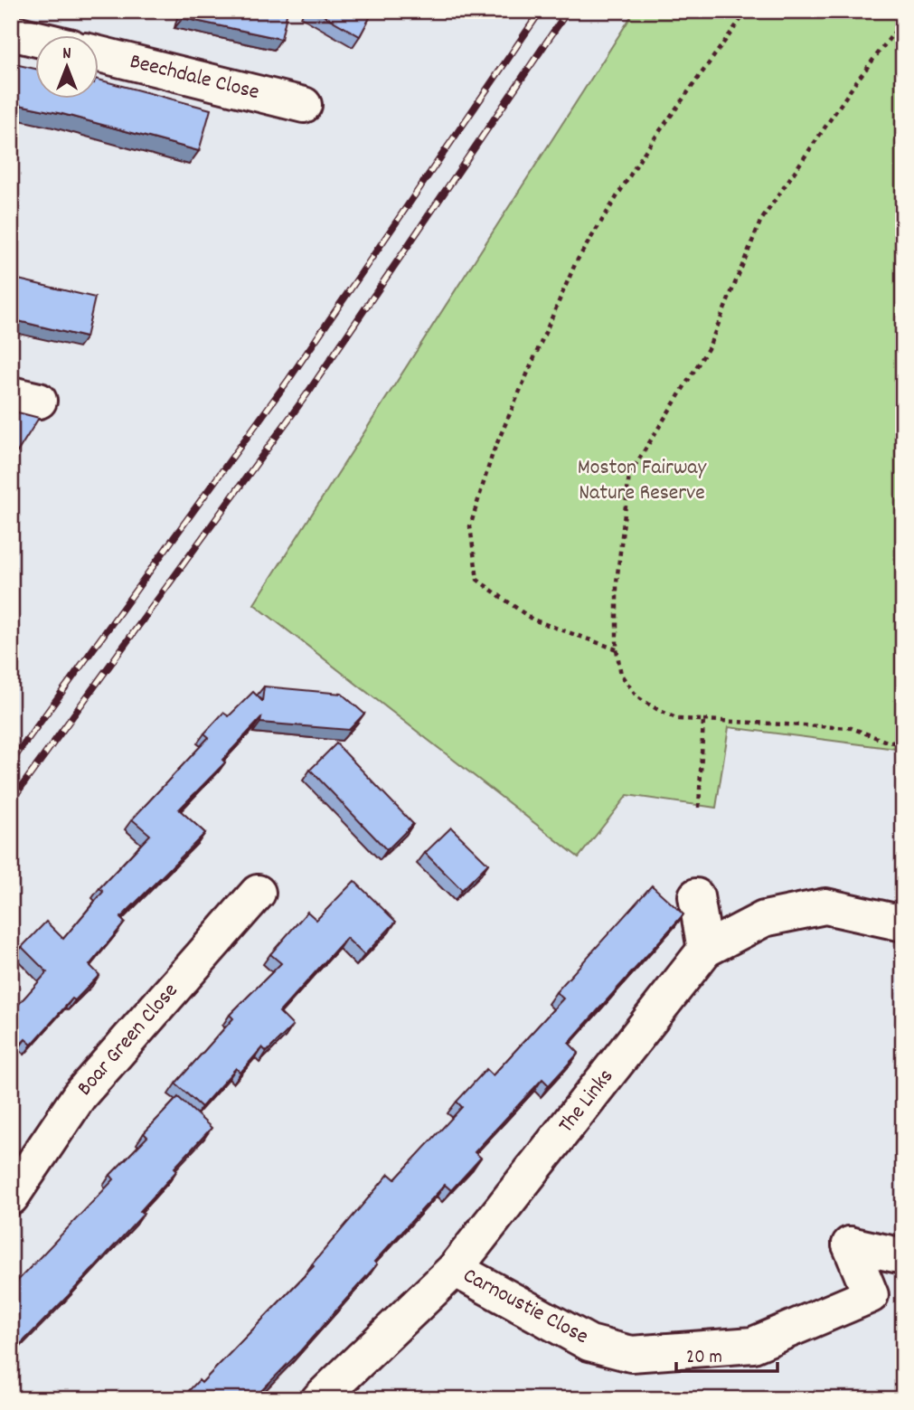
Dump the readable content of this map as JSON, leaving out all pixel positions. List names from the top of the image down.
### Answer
{
  "streets": {
    "street": [
      "Beechdale Close",
      "Boar Green Close",
      "The Links",
      "Carnoustie Close"
    ]
  },
  "crossings": [
    ["The Links", "Carnoustie Close"]
  ],
  "parks": ["Moston Fairway Nature Reserve"],
  "scale_bar": "20 m",
  "north": "top"
}
